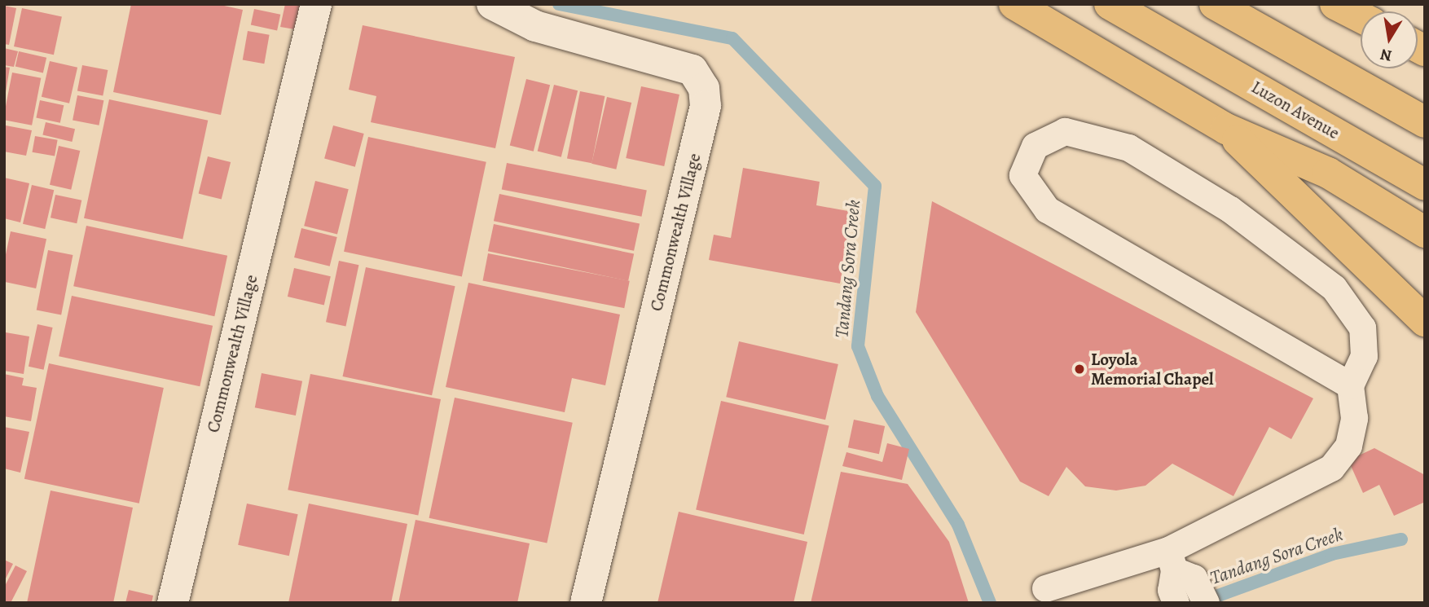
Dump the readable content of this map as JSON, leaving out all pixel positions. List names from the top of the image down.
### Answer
{
  "streets": {
    "main road": ["Luzon Avenue"],
    "street": ["Commonwealth Village"]
  },
  "water": ["Tandang Sora Creek"],
  "places": ["Loyola Memorial Chapel"],
  "north": "bottom"
}
